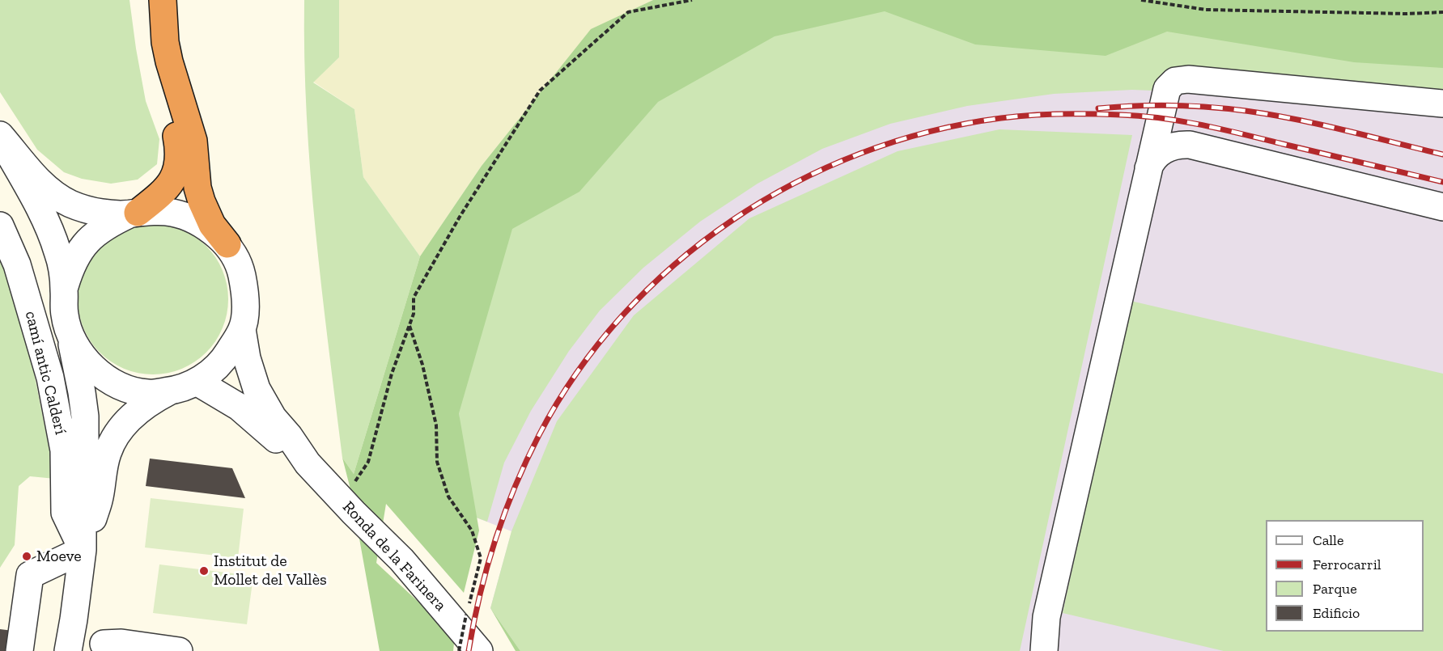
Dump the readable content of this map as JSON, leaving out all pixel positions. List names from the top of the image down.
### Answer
{
  "streets": {
    "street": ["camí antic Calderí", "Ronda de la Farinera"]
  },
  "places": ["Moeve", "Institut de Mollet del Vallès"],
  "legend": [
    "Calle",
    "Ferrocarril",
    "Parque",
    "Edificio"
  ]
}
